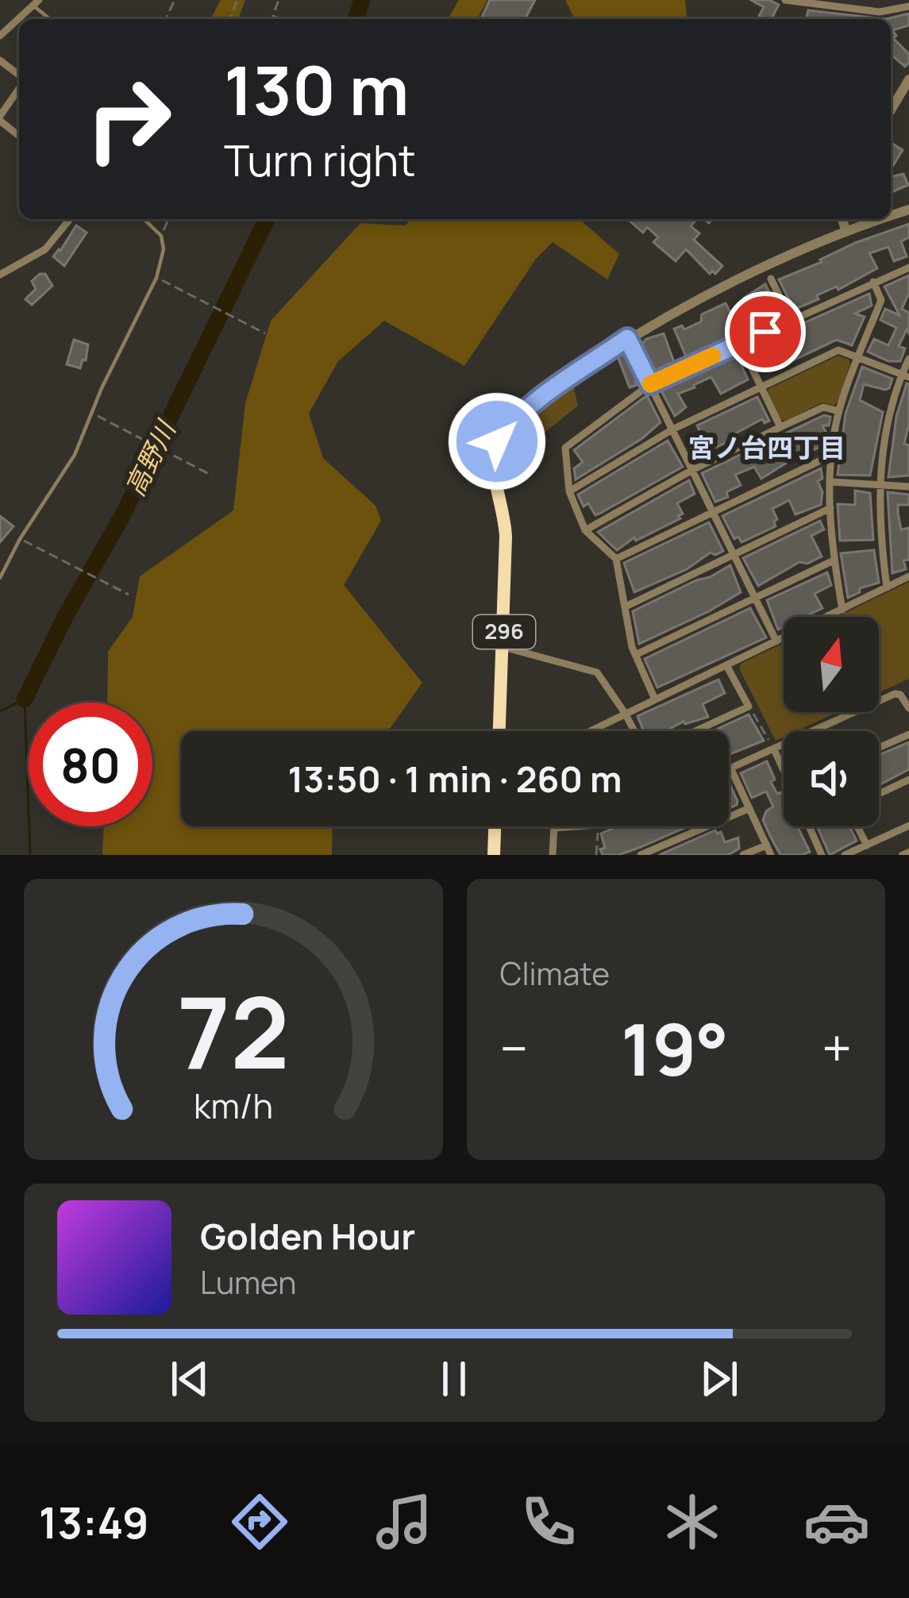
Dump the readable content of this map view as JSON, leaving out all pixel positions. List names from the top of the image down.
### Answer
{
  "streets": {
    "highway": ["296"]
  },
  "districts": ["宮ノ台四丁目"],
  "water": ["高野川"],
  "north": "top",
  "page": {
    "turn": ["130 m", "Turn right"],
    "limit": "80",
    "trip": "13:50 · 1 min · 260 m",
    "tile": "Climate",
    "heat": ["−", "19°", "+"],
    "song": ["Golden Hour", "Lumen"],
    "tabs": "13:49",
    "gauge": ["72", "km/h"]
  }
}
